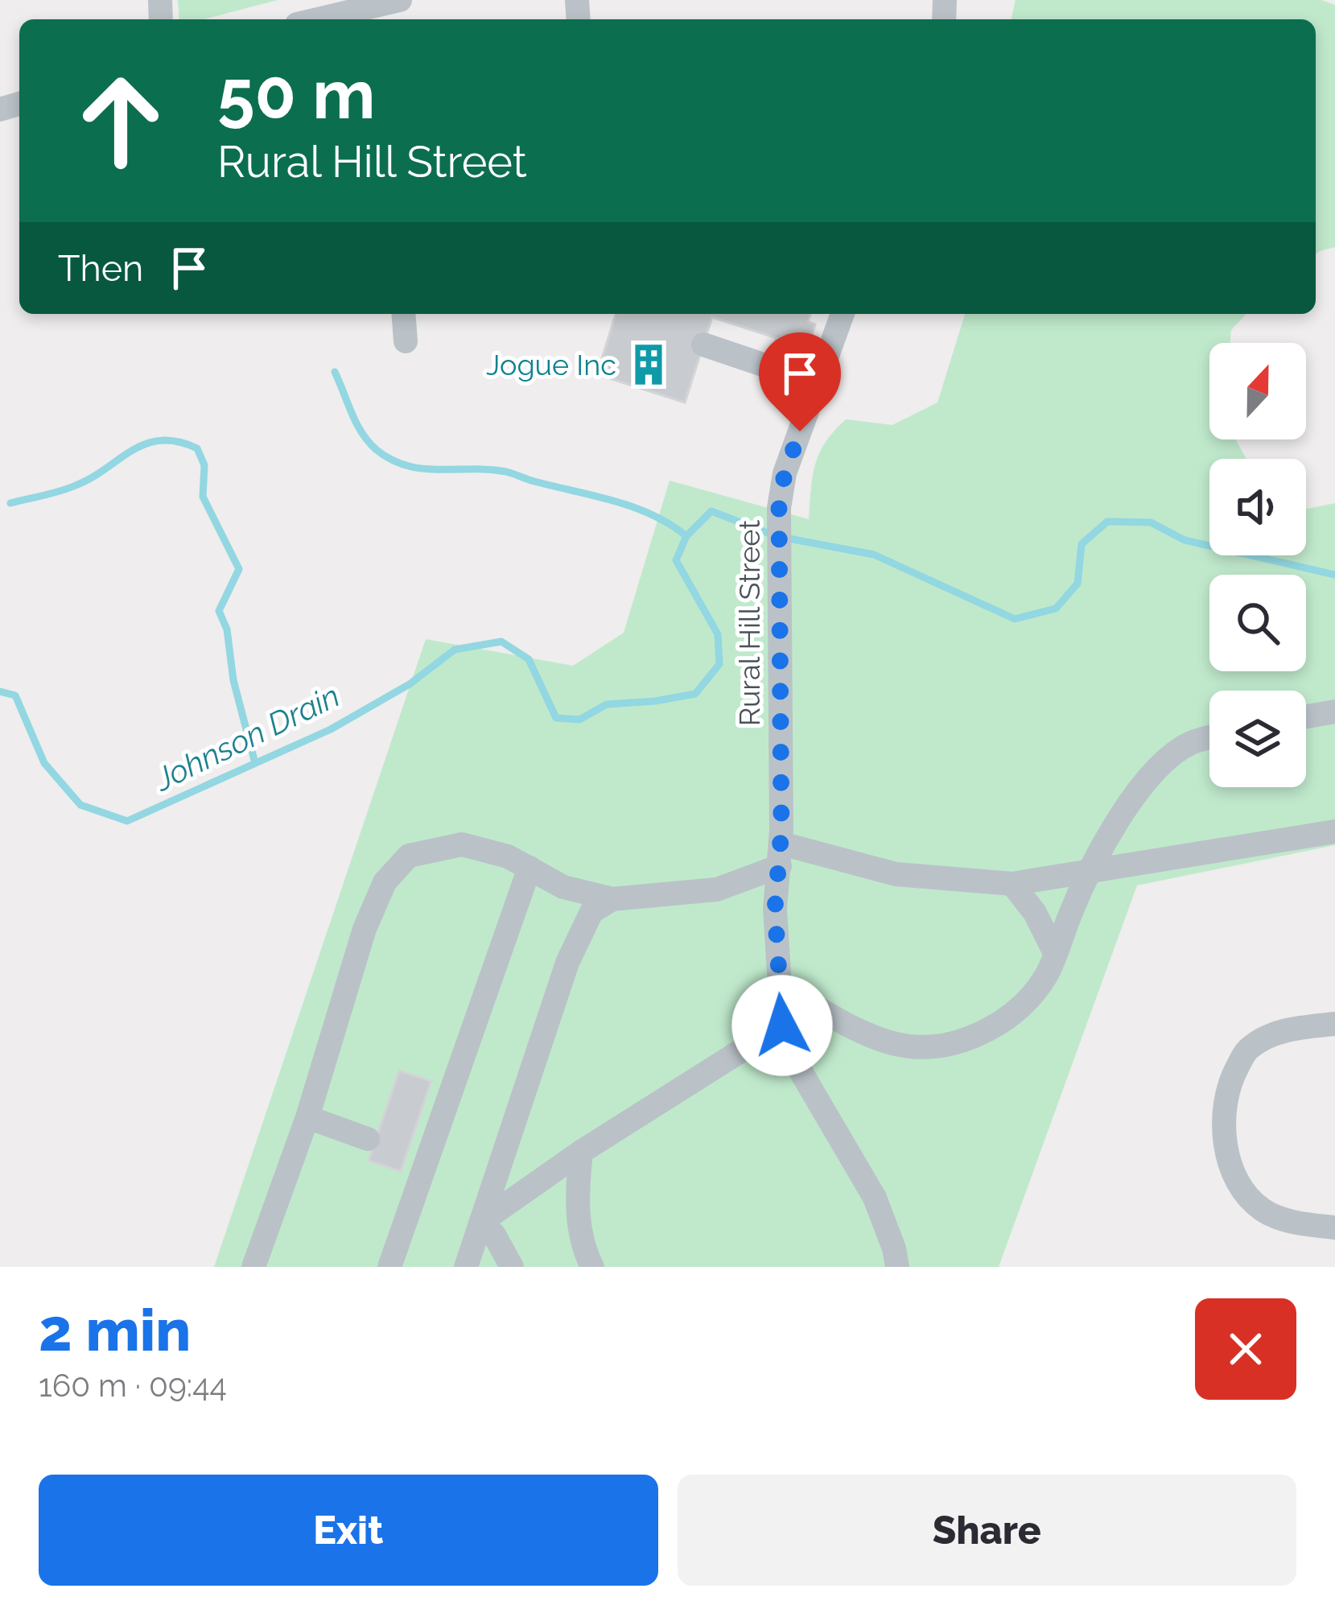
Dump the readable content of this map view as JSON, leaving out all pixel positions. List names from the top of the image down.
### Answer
{
  "streets": {
    "street": ["Rural Hill Street"]
  },
  "water": ["Johnson Drain"],
  "places": {
    "building": ["Jogue Inc"]
  },
  "north": "top",
  "page": {
    "turn": ["50 m", "Rural Hill Street"],
    "then": "Then",
    "heading": ["2 min", "160 m · 09:44"],
    "buttons": ["Exit", "Share"]
  }
}
